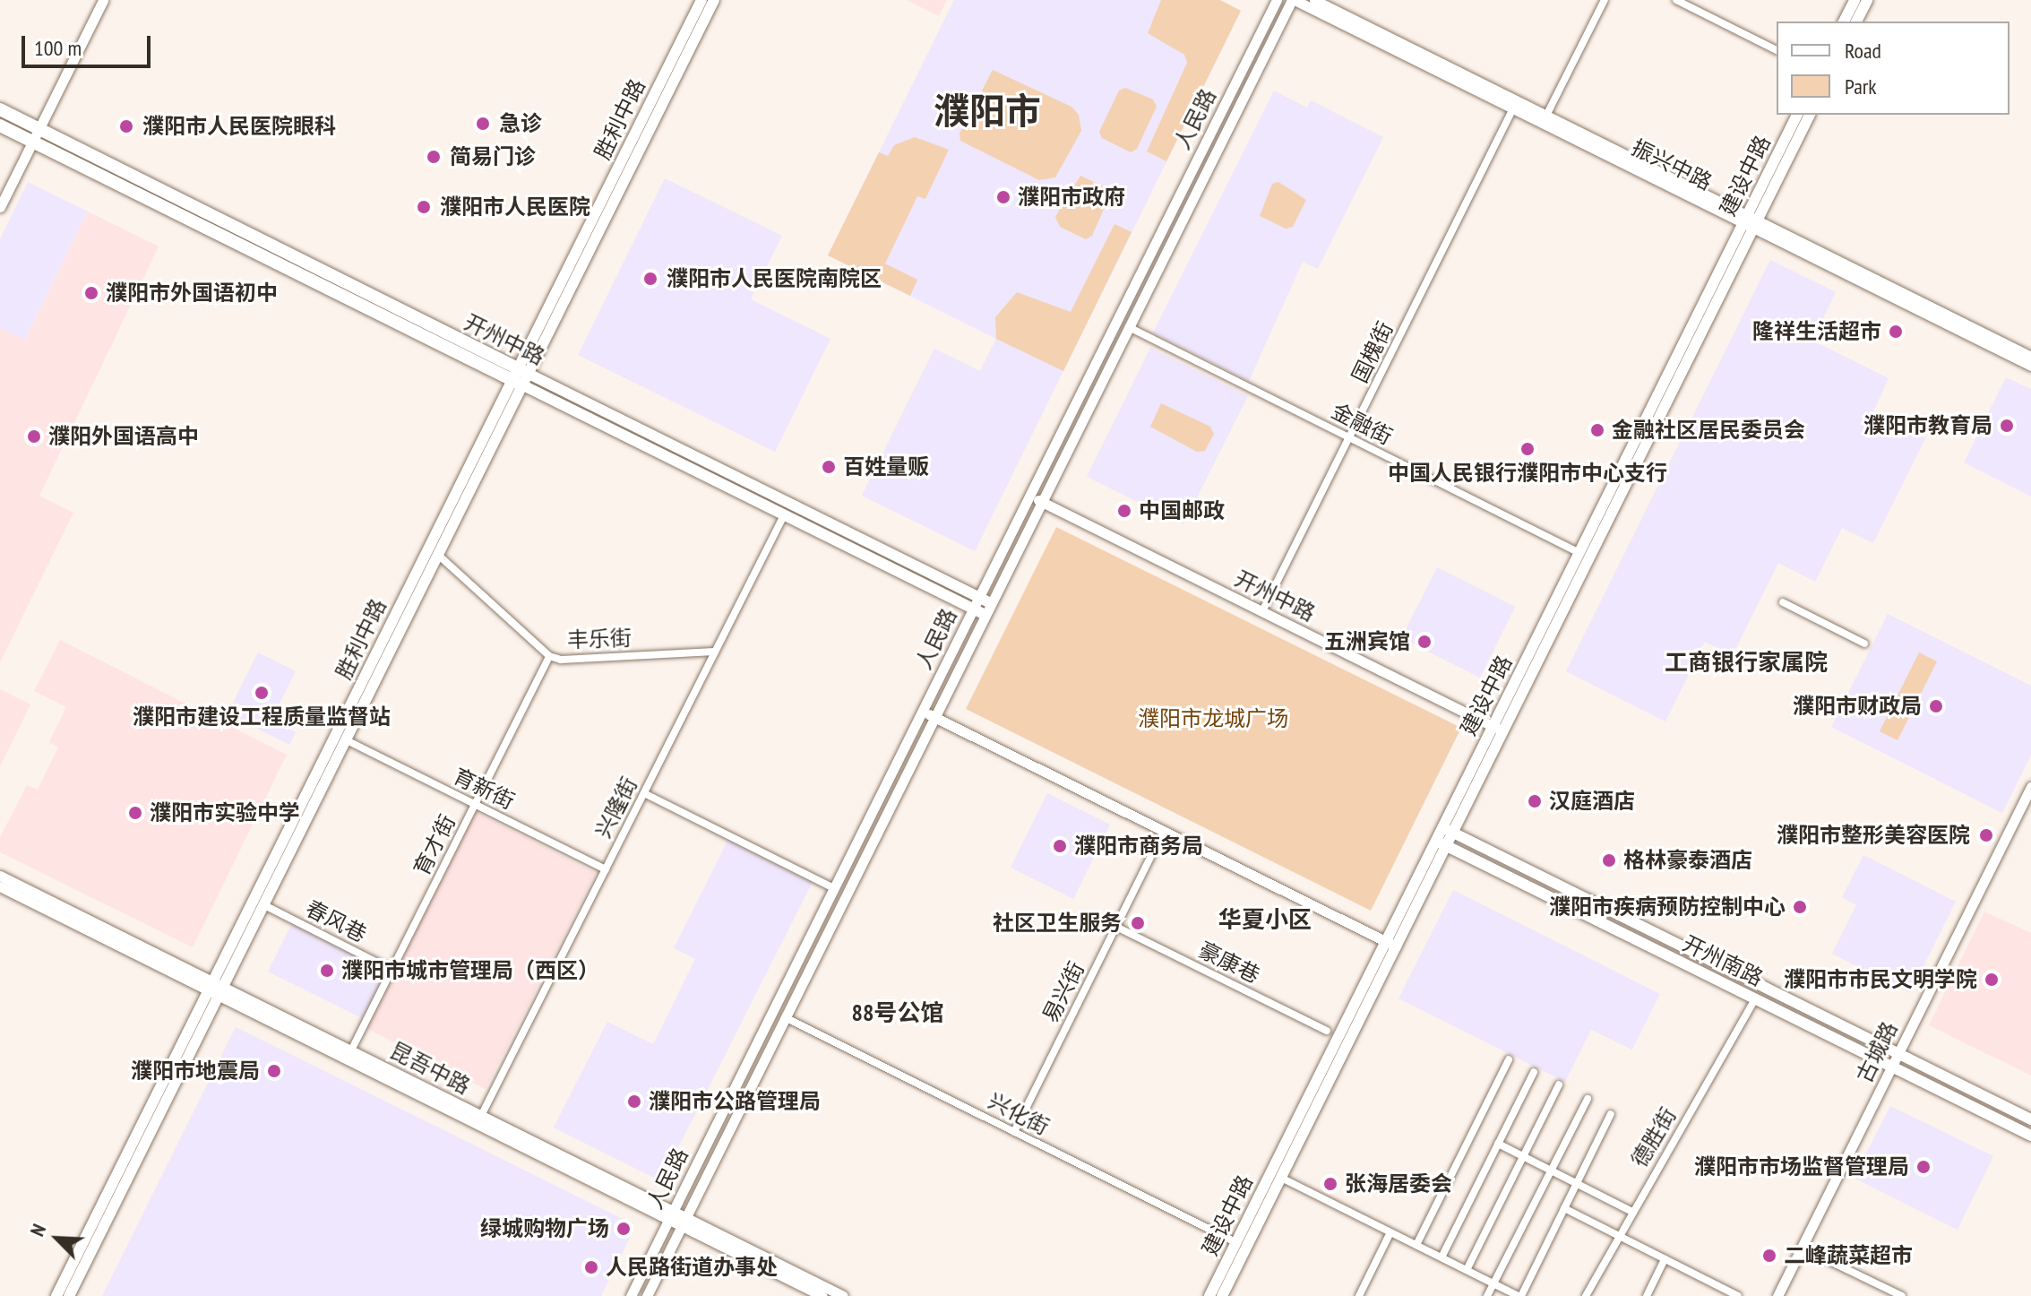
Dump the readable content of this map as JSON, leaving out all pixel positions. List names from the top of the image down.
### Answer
{
  "streets": {
    "main road": [
      "胜利中路",
      "建设中路",
      "开州中路",
      "开州南路"
    ],
    "street": [
      "人民路",
      "振兴中路",
      "国槐街",
      "金融街",
      "丰乐街",
      "育新街",
      "兴隆街",
      "育才街",
      "春风巷",
      "豪康巷",
      "易兴街",
      "古城路",
      "昆吾中路",
      "兴化街",
      "德胜街"
    ]
  },
  "crossings": [
    ["胜利中路", "开州中路"],
    ["胜利中路", "丰乐街"],
    ["胜利中路", "育新街"],
    ["胜利中路", "春风巷"],
    ["胜利中路", "昆吾中路"],
    ["人民路", "振兴中路"],
    ["人民路", "开州中路"],
    ["人民路", "金融街"],
    ["人民路", "昆吾中路"],
    ["人民路", "兴化街"],
    ["振兴中路", "建设中路"],
    ["振兴中路", "国槐街"],
    ["建设中路", "开州中路"],
    ["建设中路", "金融街"],
    ["建设中路", "开州南路"],
    ["建设中路", "兴化街"],
    ["开州中路", "国槐街"],
    ["开州中路", "兴隆街"],
    ["国槐街", "金融街"],
    ["丰乐街", "兴隆街"],
    ["丰乐街", "育才街"],
    ["育新街", "兴隆街"],
    ["育新街", "育才街"],
    ["兴隆街", "昆吾中路"],
    ["育才街", "春风巷"],
    ["育才街", "昆吾中路"],
    ["开州南路", "古城路"],
    ["开州南路", "德胜街"],
    ["豪康巷", "易兴街"],
    ["易兴街", "兴化街"]
  ],
  "districts": [
    "濮阳市",
    "工商银行家属院",
    "华夏小区",
    "88号公馆"
  ],
  "parks": ["濮阳市龙城广场"],
  "places": [
    "急诊",
    "濮阳市人民医院眼科",
    "简易门诊",
    "濮阳市政府",
    "濮阳市人民医院",
    "濮阳市人民医院南院区",
    "濮阳市外国语初中",
    "隆祥生活超市",
    "濮阳市教育局",
    "金融社区居民委员会",
    "濮阳外国语高中",
    "中国人民银行濮阳市中心支行",
    "百姓量贩",
    "中国邮政",
    "五洲宾馆",
    "濮阳市建设工程质量监督站",
    "濮阳市财政局",
    "汉庭酒店",
    "濮阳市实验中学",
    "濮阳市整形美容医院",
    "濮阳市商务局",
    "格林豪泰酒店",
    "濮阳市疾病预防控制中心",
    "社区卫生服务",
    "濮阳市城市管理局（西区）",
    "濮阳市市民文明学院",
    "濮阳市地震局",
    "濮阳市公路管理局",
    "濮阳市市场监督管理局",
    "张海居委会",
    "绿城购物广场",
    "二峰蔬菜超市",
    "人民路街道办事处"
  ],
  "legend": ["Road", "Park"],
  "scale_bar": "100 m",
  "north": "top left"
}
